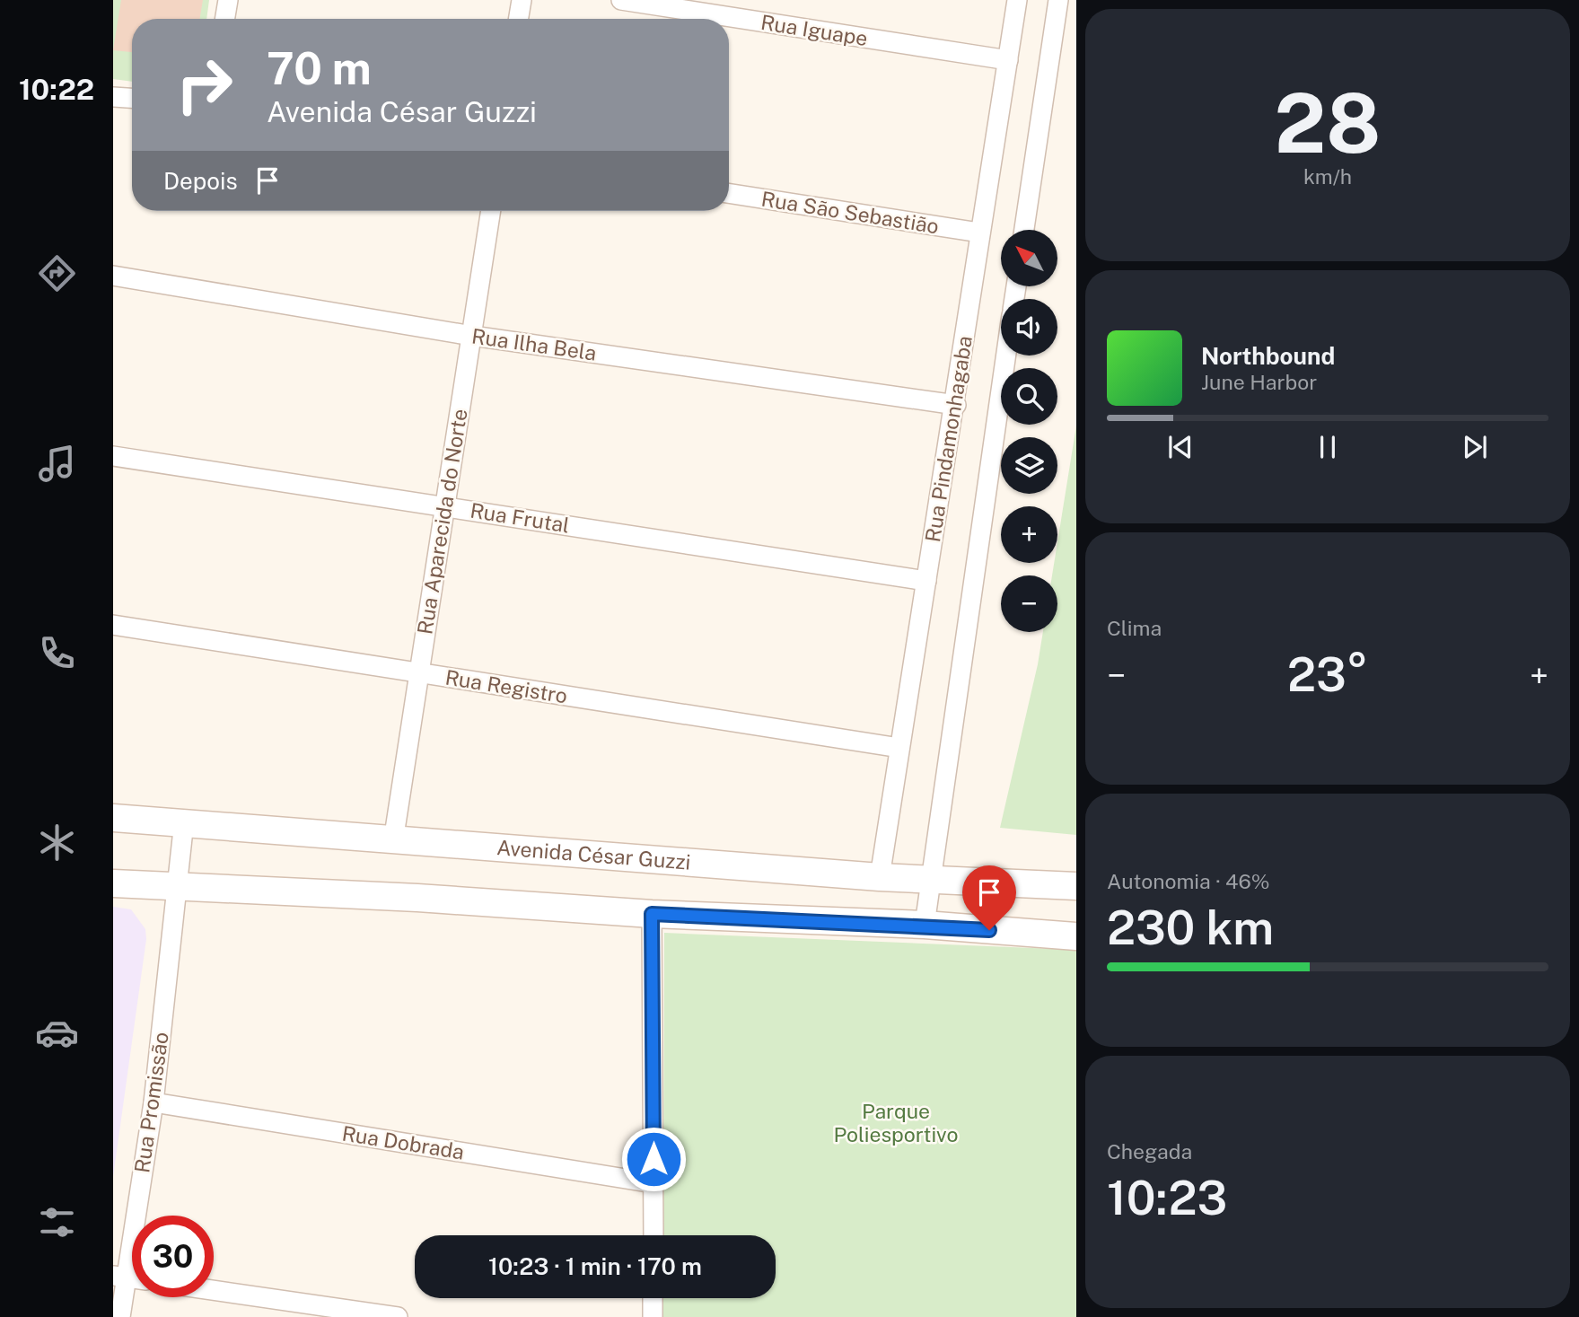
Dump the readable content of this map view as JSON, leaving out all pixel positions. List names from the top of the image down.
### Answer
{
  "streets": {
    "street": [
      "Rua Iguape",
      "Rua São Sebastião",
      "Rua Ilha Bela",
      "Rua Pindamonhagaba",
      "Rua Frutal",
      "Rua Aparecida do Norte",
      "Rua Registro",
      "Avenida César Guzzi",
      "Rua Promissão",
      "Rua Dobrada"
    ]
  },
  "crossings": [
    ["Rua Iguape", "Rua Pindamonhagaba"],
    ["Rua São Sebastião", "Rua Pindamonhagaba"],
    ["Rua Ilha Bela", "Rua Pindamonhagaba"],
    ["Rua Ilha Bela", "Rua Aparecida do Norte"],
    ["Rua Pindamonhagaba", "Rua Frutal"],
    ["Rua Pindamonhagaba", "Rua Registro"],
    ["Rua Pindamonhagaba", "Avenida César Guzzi"],
    ["Rua Frutal", "Rua Aparecida do Norte"],
    ["Rua Aparecida do Norte", "Rua Registro"],
    ["Rua Aparecida do Norte", "Avenida César Guzzi"],
    ["Avenida César Guzzi", "Rua Promissão"],
    ["Rua Promissão", "Rua Dobrada"]
  ],
  "parks": ["Parque Poliesportivo"],
  "north": "top left",
  "page": {
    "tabs": "10:22",
    "tile": [
      ["28", "km/h"],
      "Clima",
      ["Autonomia · 46%", "230 km"],
      ["Chegada", "10:23"]
    ],
    "turn": ["70 m", "Avenida César Guzzi"],
    "then": "Depois",
    "map_buttons": ["+", "−"],
    "song": ["Northbound", "June Harbor"],
    "heat": ["−", "23°", "+"],
    "limit": "30",
    "trip": "10:23 · 1 min · 170 m"
  }
}
